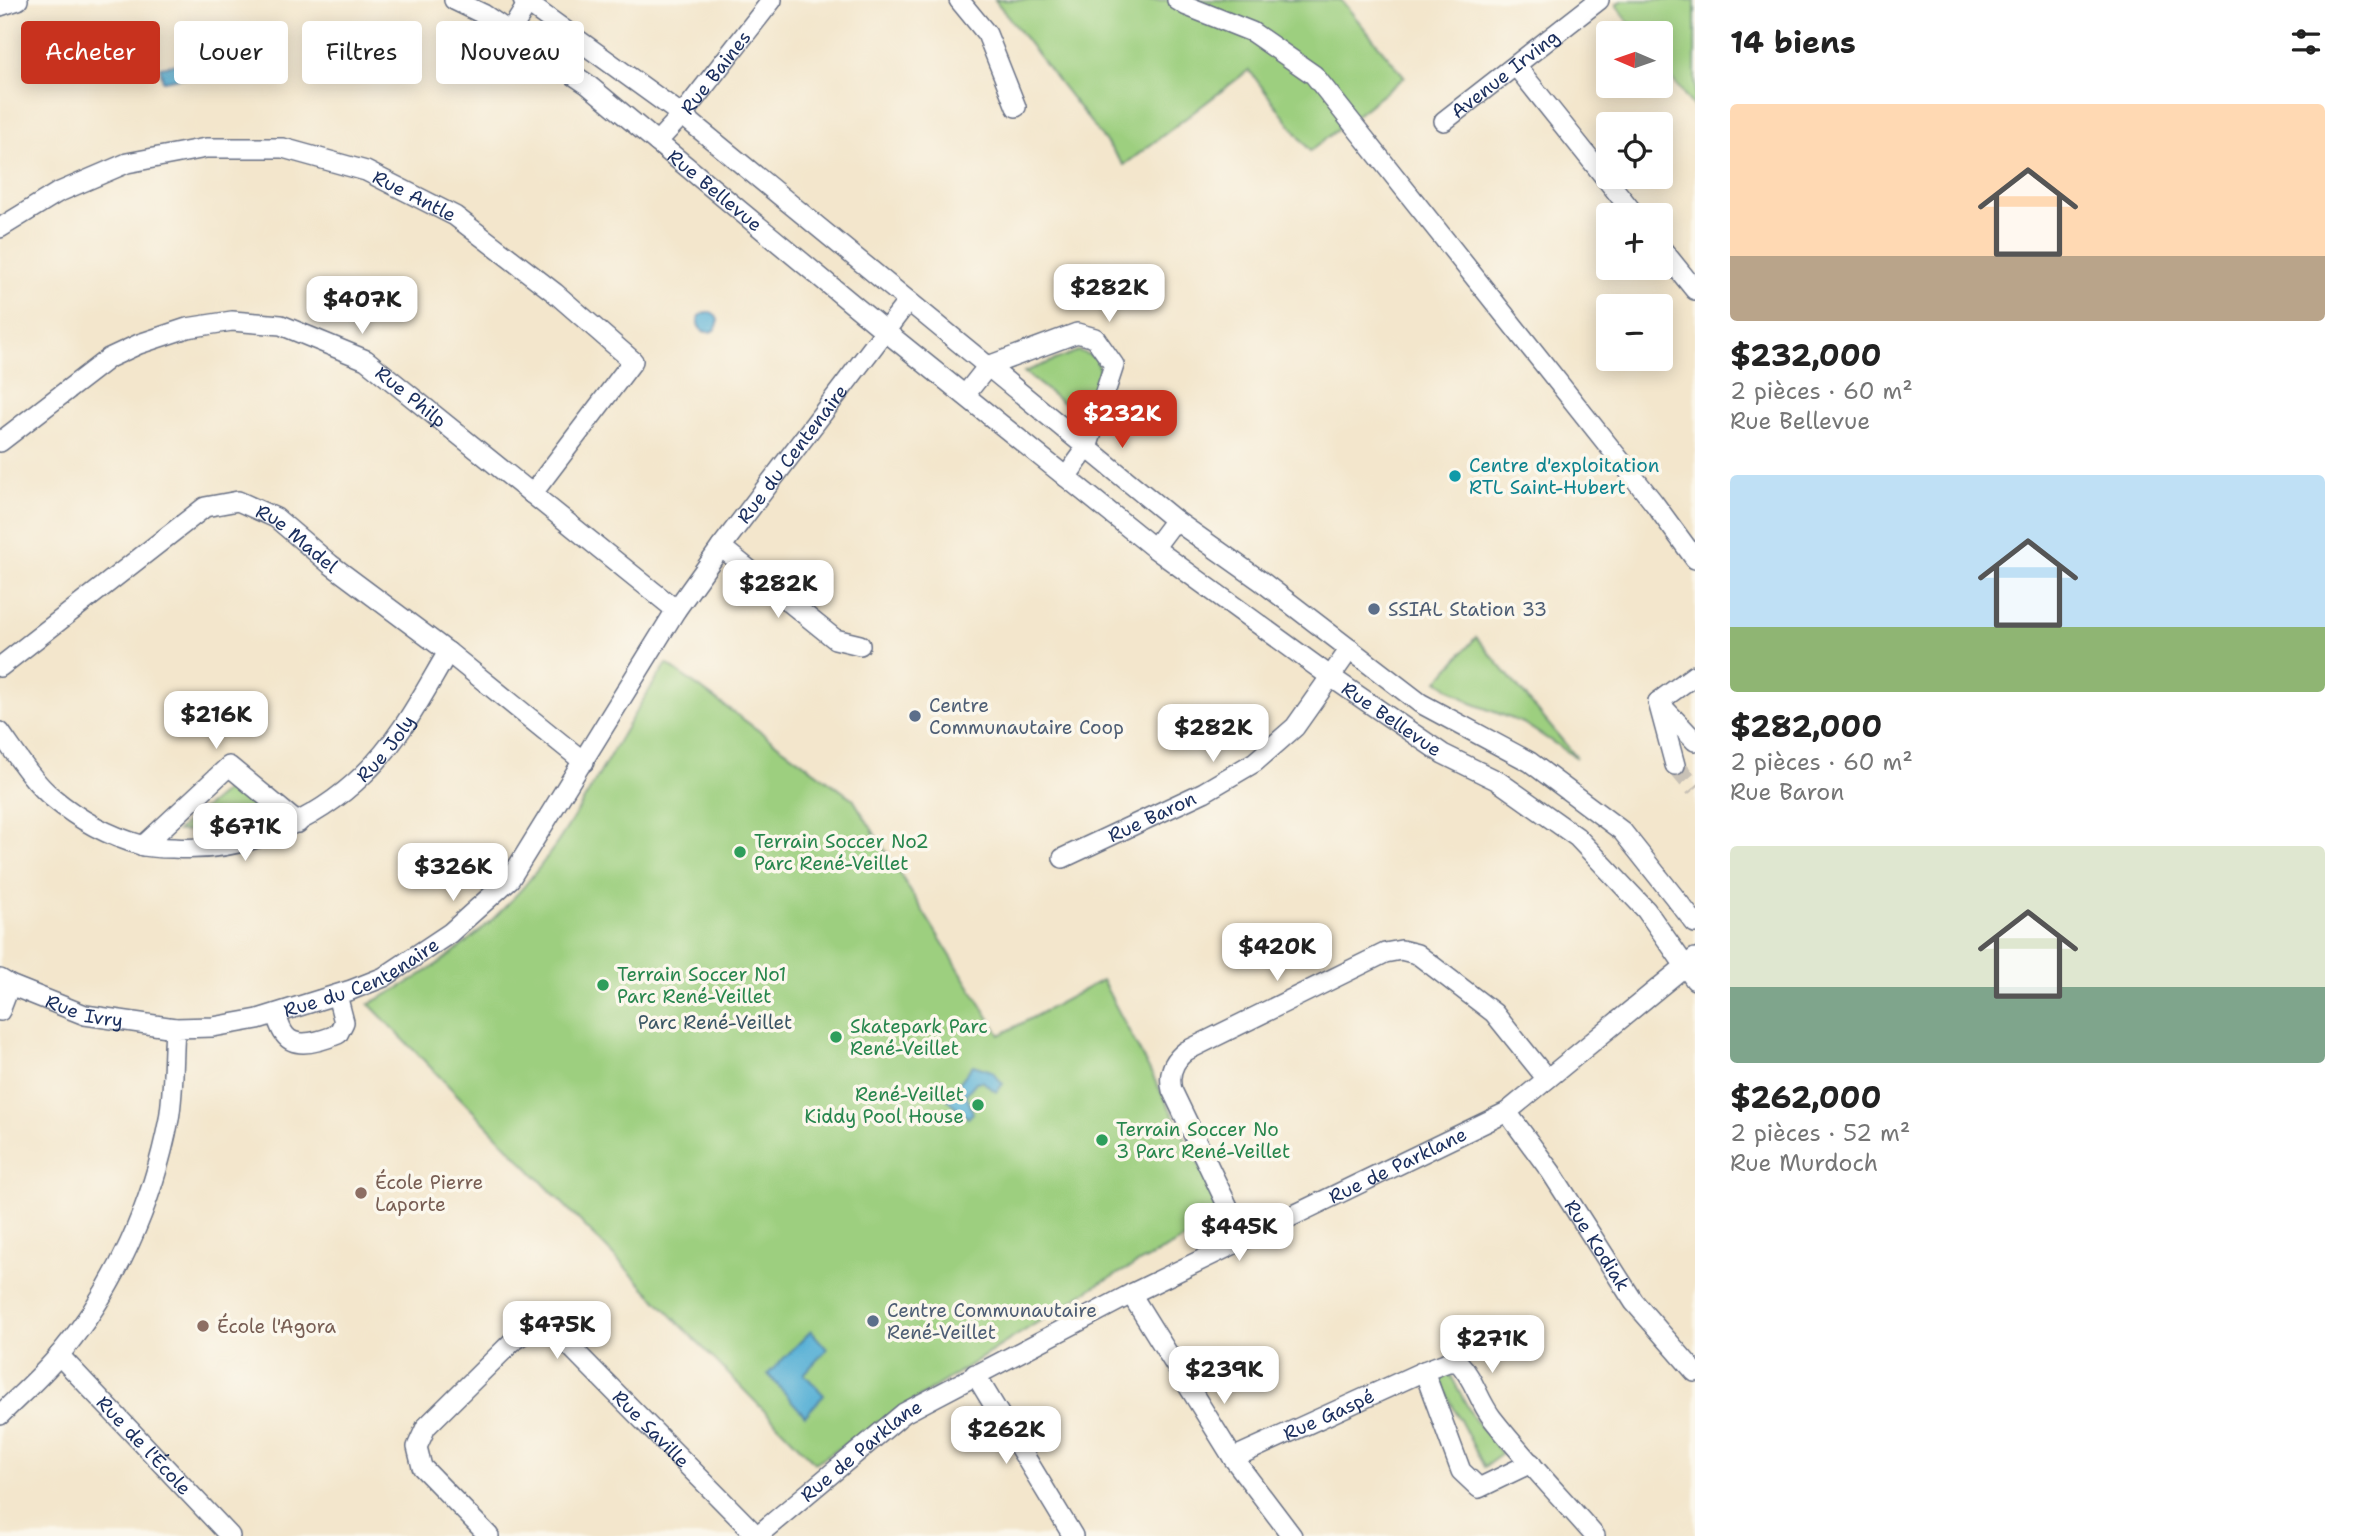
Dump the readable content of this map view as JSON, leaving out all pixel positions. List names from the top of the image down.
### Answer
{
  "streets": {
    "street": [
      "Rue Baines",
      "Avenue Irving",
      "Rue Bellevue",
      "Rue Antle",
      "Rue Philp",
      "Rue du Centenaire",
      "Rue Madel",
      "Rue Joly",
      "Rue Baron",
      "Rue Ivry",
      "Rue de Parklane",
      "Rue Kodiak",
      "Rue Gaspé",
      "Rue Saville",
      "Rue de l'École"
    ]
  },
  "crossings": [
    ["Rue Baines", "Rue Bellevue"],
    ["Rue Bellevue", "Rue du Centenaire"],
    ["Rue Bellevue", "Rue Baron"],
    ["Rue Bellevue", "Rue de Parklane"],
    ["Rue Antle", "Rue Philp"],
    ["Rue Philp", "Rue du Centenaire"],
    ["Rue du Centenaire", "Rue Madel"],
    ["Rue du Centenaire", "Rue Ivry"],
    ["Rue Madel", "Rue Joly"],
    ["Rue de Parklane", "Rue Kodiak"],
    ["Rue de Parklane", "Rue Saville"]
  ],
  "parks": ["Parc René-Veillet"],
  "places": [
    "Centre d'exploitation RTL Saint-Hubert",
    "SSIAL Station 33",
    "Centre Communautaire Coop",
    "Terrain Soccer No2 Parc René-Veillet",
    "Terrain Soccer No1 Parc René-Veillet",
    "Skatepark Parc René-Veillet",
    "René-Veillet Kiddy Pool House",
    "Terrain Soccer No 3 Parc René-Veillet",
    "École Pierre Laporte",
    "Centre Communautaire René-Veillet",
    "École l'Agora"
  ],
  "north": "left",
  "page": {
    "heading": "14 biens",
    "map_buttons": ["+", "−"],
    "chip": [
      "Acheter",
      "Louer",
      "Filtres",
      "Nouveau"
    ],
    "list": [
      {
        "name": "$232,000",
        "note": "2 pièces · 60 m² · Rue Bellevue"
      },
      {
        "name": "$282,000",
        "note": "2 pièces · 60 m² · Rue Baron"
      },
      {
        "name": "$262,000",
        "note": "2 pièces · 52 m² · Rue Murdoch"
      }
    ],
    "price": [
      "$282K",
      "$407K",
      "$232K",
      "$282K",
      "$216K",
      "$282K",
      "$671K",
      "$326K",
      "$420K",
      "$445K",
      "$475K",
      "$271K",
      "$239K",
      "$262K"
    ]
  }
}
